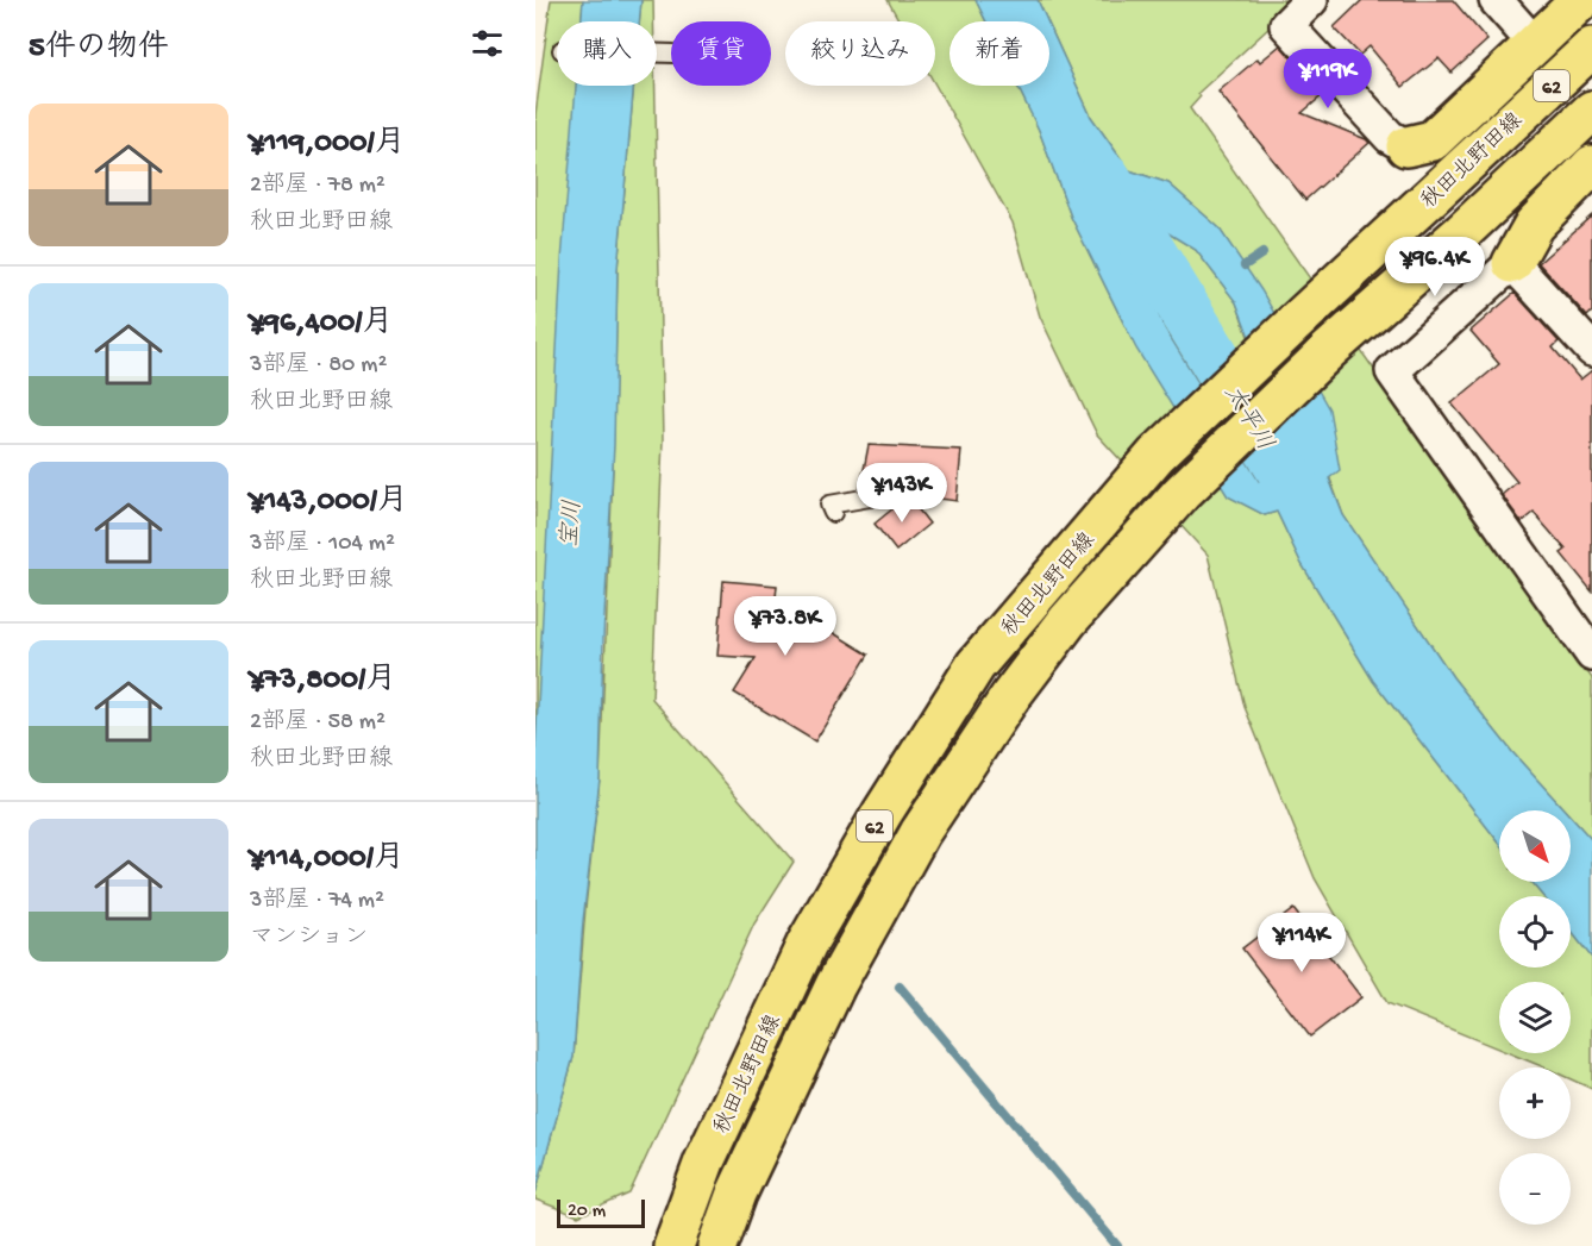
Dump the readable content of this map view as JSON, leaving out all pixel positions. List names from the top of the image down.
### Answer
{
  "streets": {
    "main road": ["62", "秋田北野田線"]
  },
  "water": ["太平川", "宝川"],
  "scale_bar": "20 m",
  "north": "bottom right",
  "page": {
    "heading": "5件の物件",
    "chip": [
      "購入",
      "賃貸",
      "絞り込み",
      "新着"
    ],
    "price": [
      "¥119K",
      "¥96.4K",
      "¥143K",
      "¥73.8K",
      "¥114K"
    ],
    "list": [
      {
        "name": "¥119,000/月",
        "note": "2部屋 · 78 m² · 秋田北野田線"
      },
      {
        "name": "¥96,400/月",
        "note": "3部屋 · 80 m² · 秋田北野田線"
      },
      {
        "name": "¥143,000/月",
        "note": "3部屋 · 104 m² · 秋田北野田線"
      },
      {
        "name": "¥73,800/月",
        "note": "2部屋 · 58 m² · 秋田北野田線"
      },
      {
        "name": "¥114,000/月",
        "note": "3部屋 · 74 m² · マンション"
      }
    ],
    "map_buttons": ["+", "−"],
    "scale": "20 m"
  }
}
